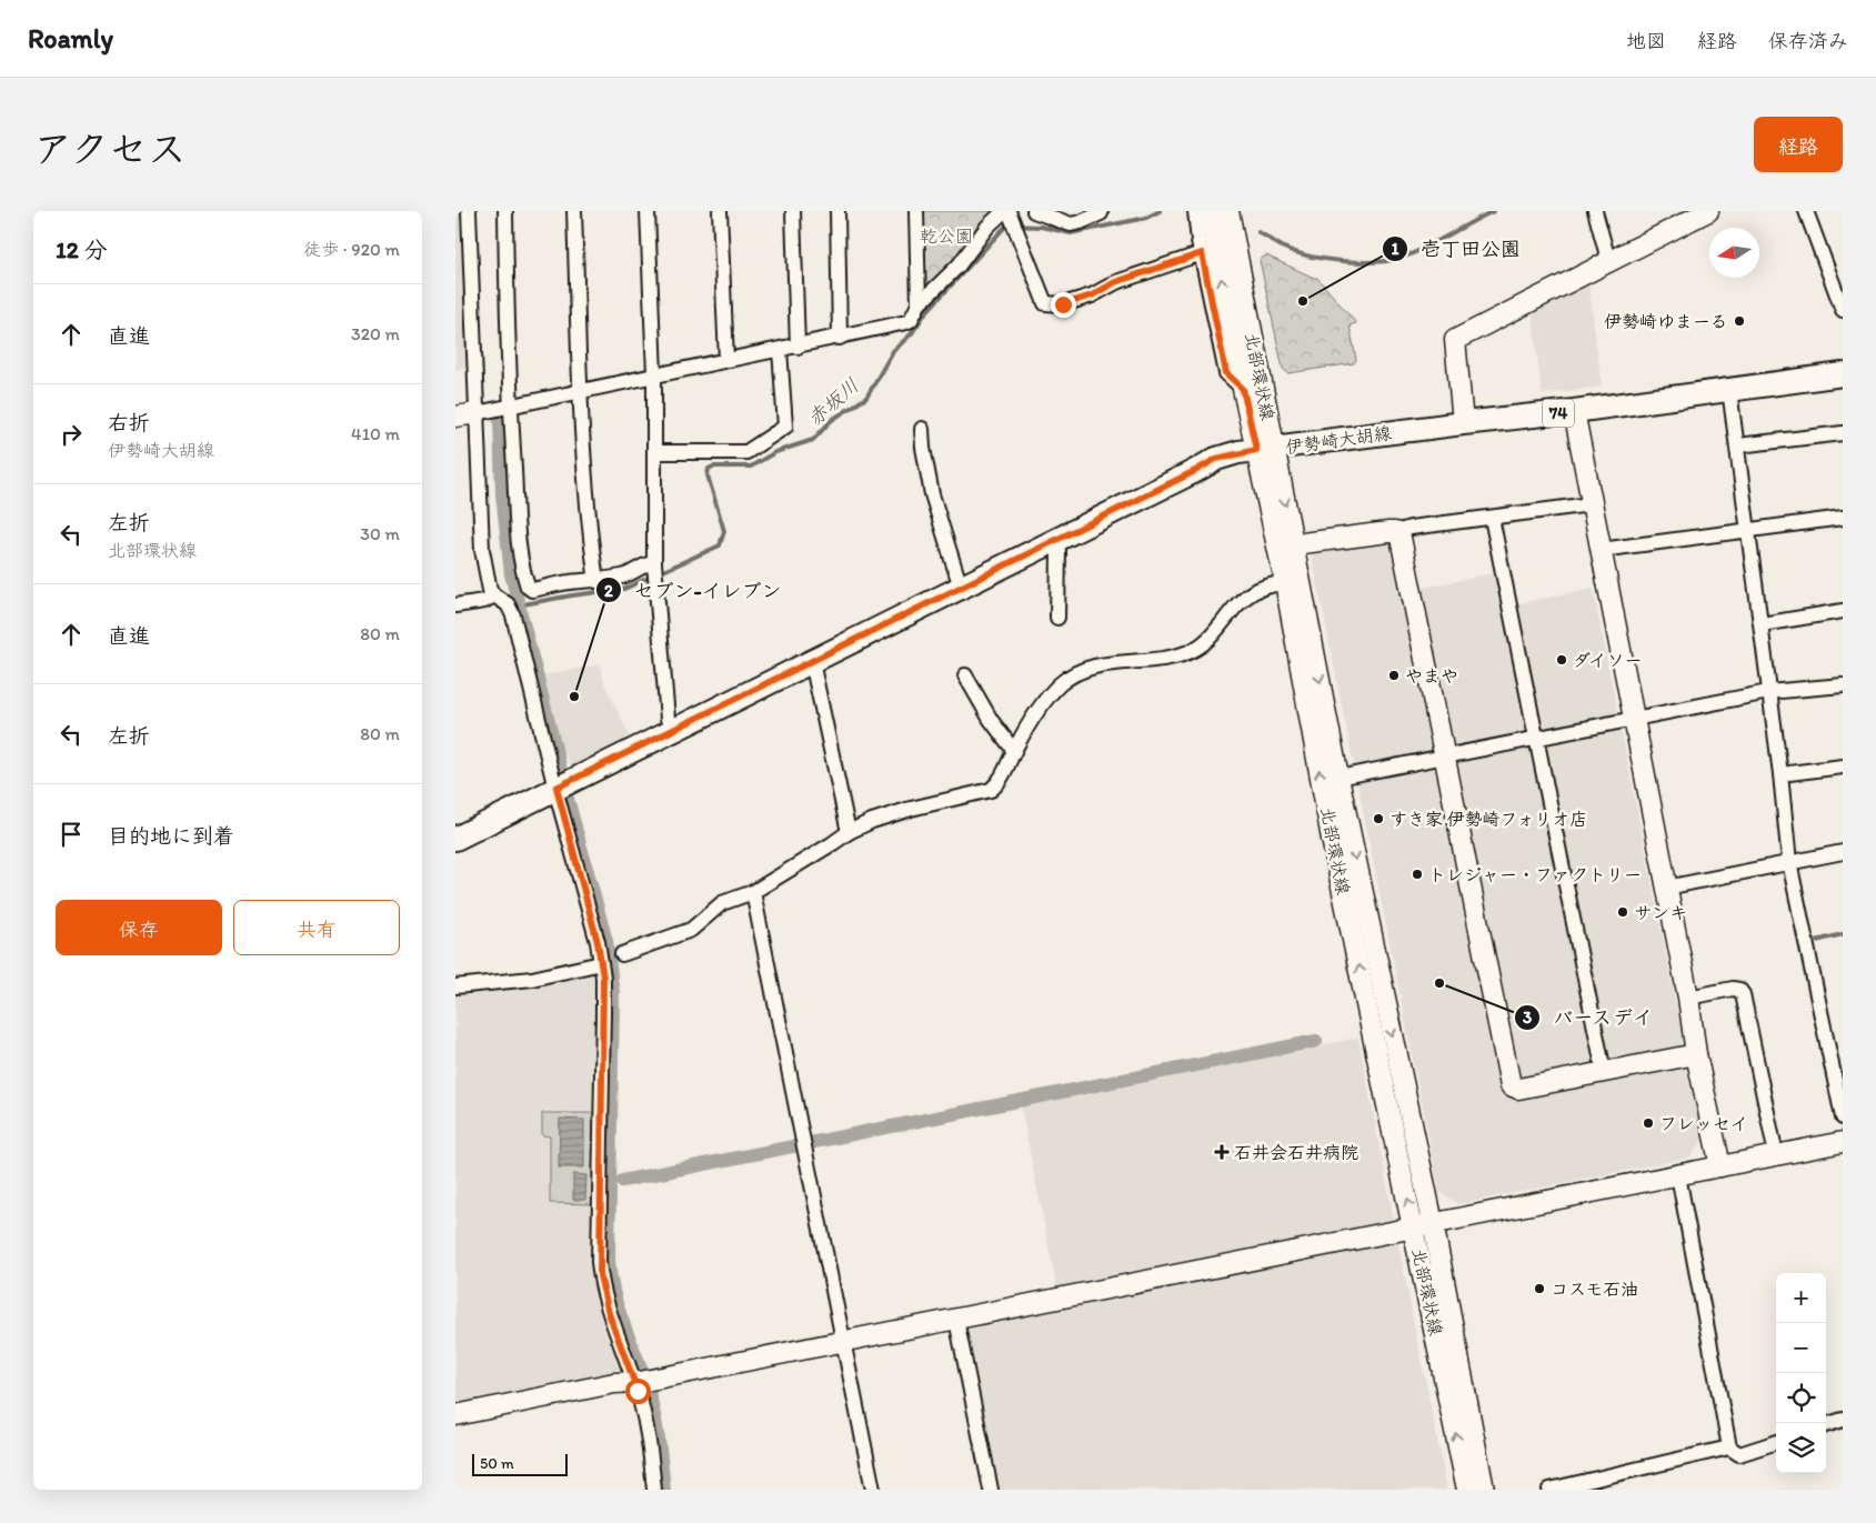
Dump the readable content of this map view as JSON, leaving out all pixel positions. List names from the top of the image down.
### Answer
{
  "streets": {
    "main road": ["74", "伊勢崎大胡線"],
    "street": ["北部環状線"]
  },
  "crossings": [
    ["北部環状線", "伊勢崎大胡線"]
  ],
  "water": ["赤坂川"],
  "parks": ["乾公園"],
  "places": {
    "other": [
      "壱丁田公園",
      "伊勢崎ゆまーる",
      "ダイソー",
      "やまや",
      "セブン-イレブン",
      "すき家 伊勢崎フォリオ店",
      "トレジャー・ファクトリー",
      "サンキ",
      "バースデイ",
      "フレッセイ",
      "コスモ石油"
    ],
    "health": ["石井会石井病院"]
  },
  "scale_bar": "50 m",
  "north": "left",
  "page": {
    "header": "Roamly",
    "nav": ["地図", "経路", "保存済み"],
    "title": "アクセス",
    "buttons": [
      "経路",
      ["保存", "共有"]
    ],
    "heading": ["12 分", "徒歩 · 920 m"],
    "list": [
      ["直進", "320 m"],
      ["右折", "伊勢崎大胡線", "410 m"],
      ["左折", "北部環状線", "30 m"],
      ["直進", "80 m"],
      ["左折", "80 m"],
      "目的地に到着"
    ],
    "map_buttons": ["+", "−"],
    "scale": "50 m"
  }
}
